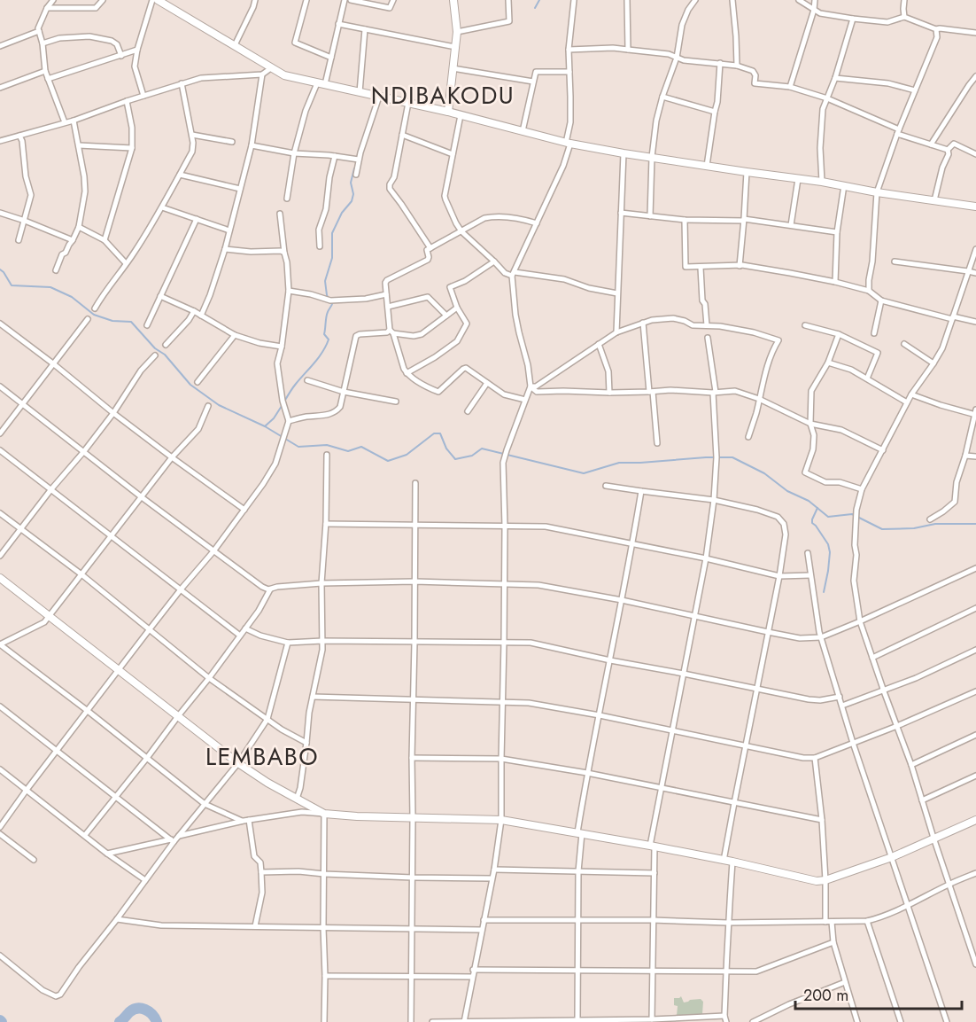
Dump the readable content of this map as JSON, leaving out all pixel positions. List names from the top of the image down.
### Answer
{
  "districts": ["NDIBAKODU", "LEMBABO"],
  "scale_bar": "200 m"
}
